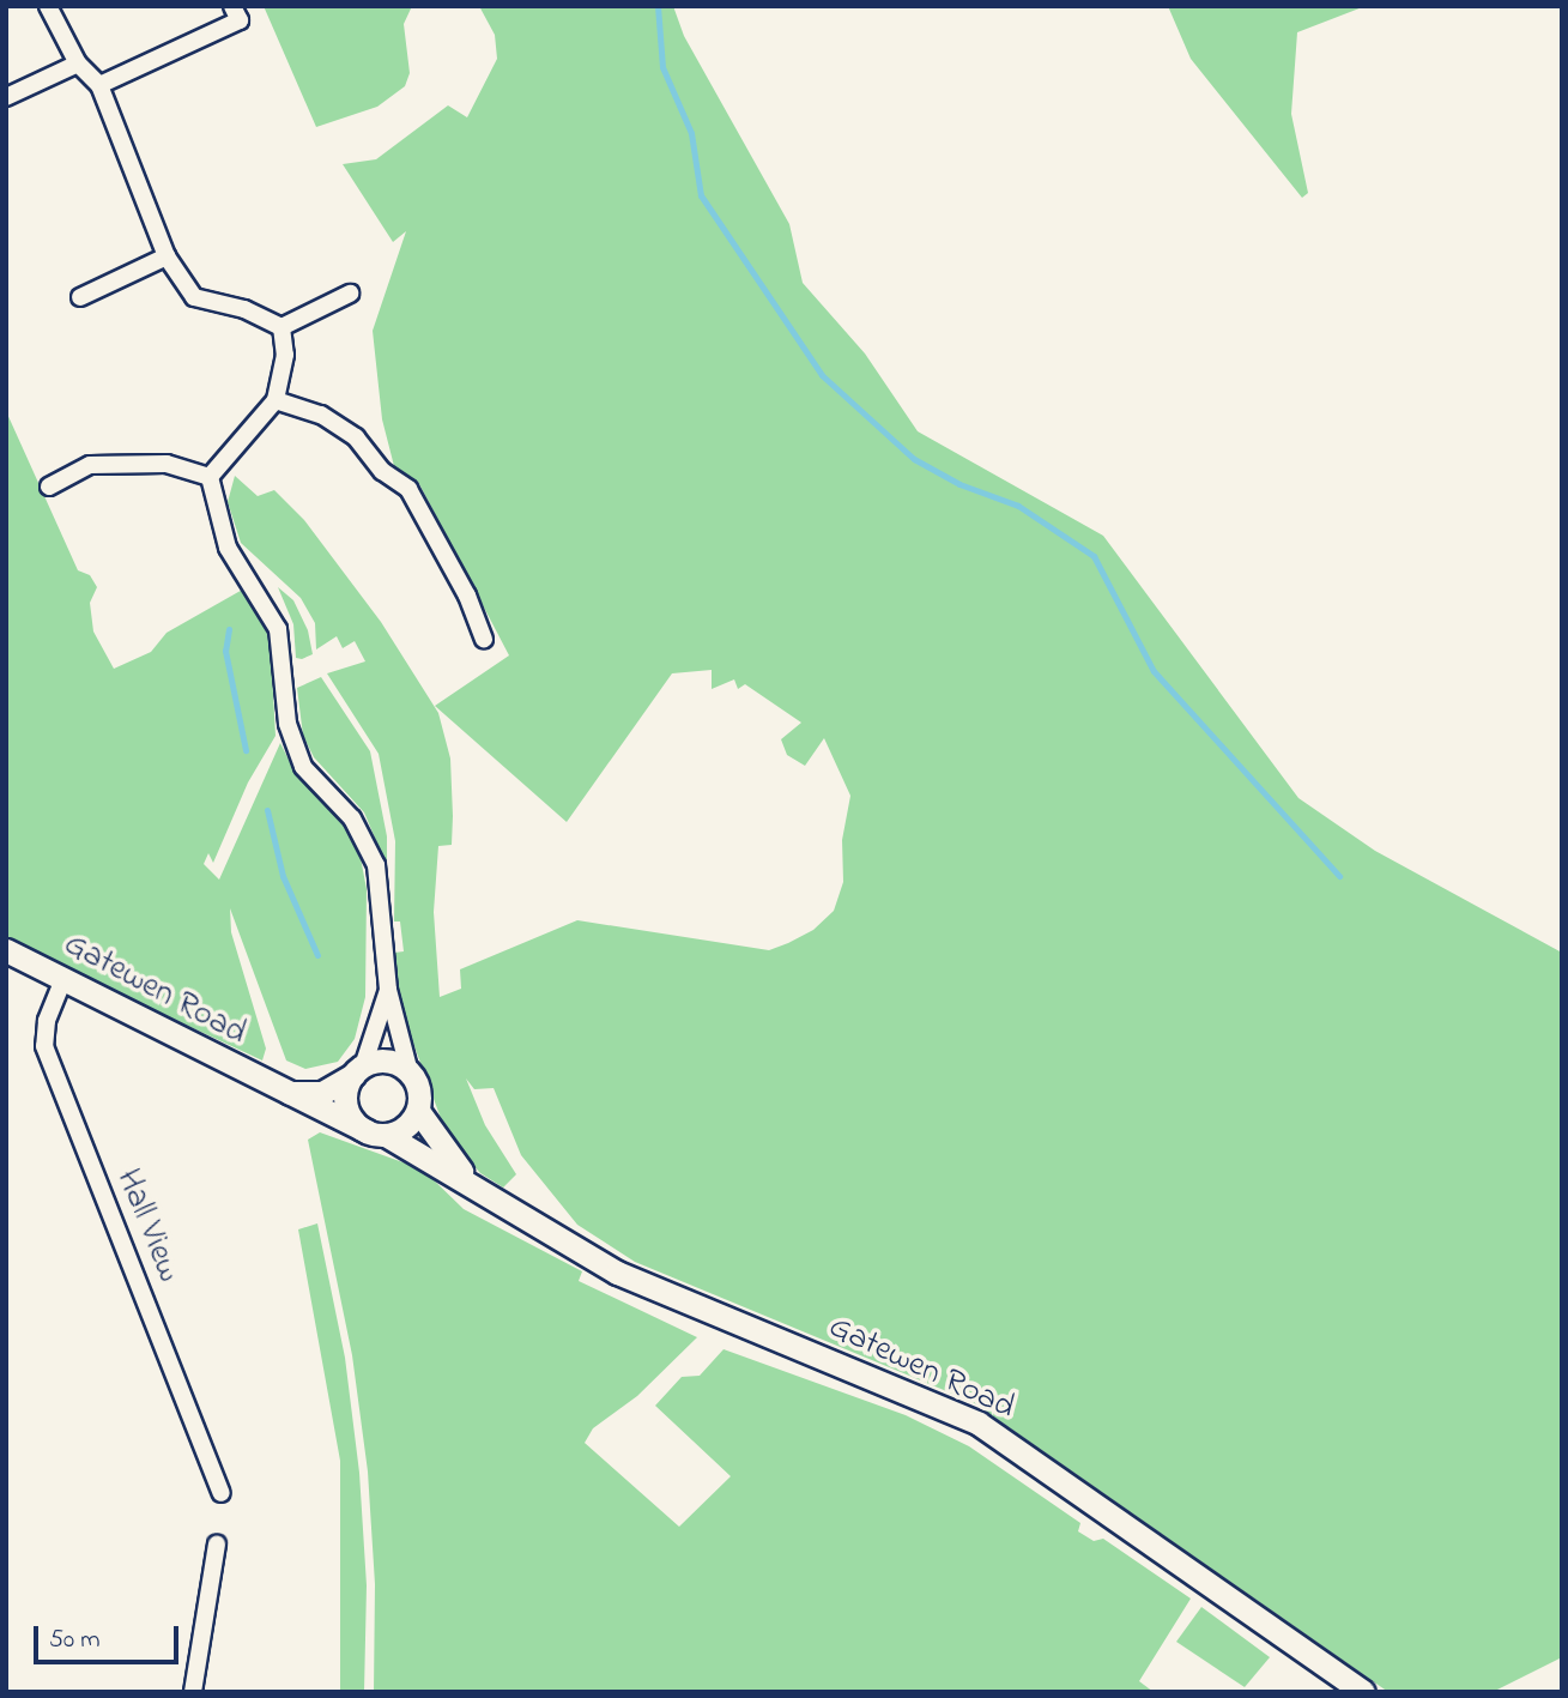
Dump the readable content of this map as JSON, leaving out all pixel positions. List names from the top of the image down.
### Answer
{
  "streets": {
    "main road": ["Gatewen Road"],
    "street": ["Hall View"]
  },
  "crossings": [
    ["Gatewen Road", "Hall View"]
  ],
  "scale_bar": "50 m"
}
